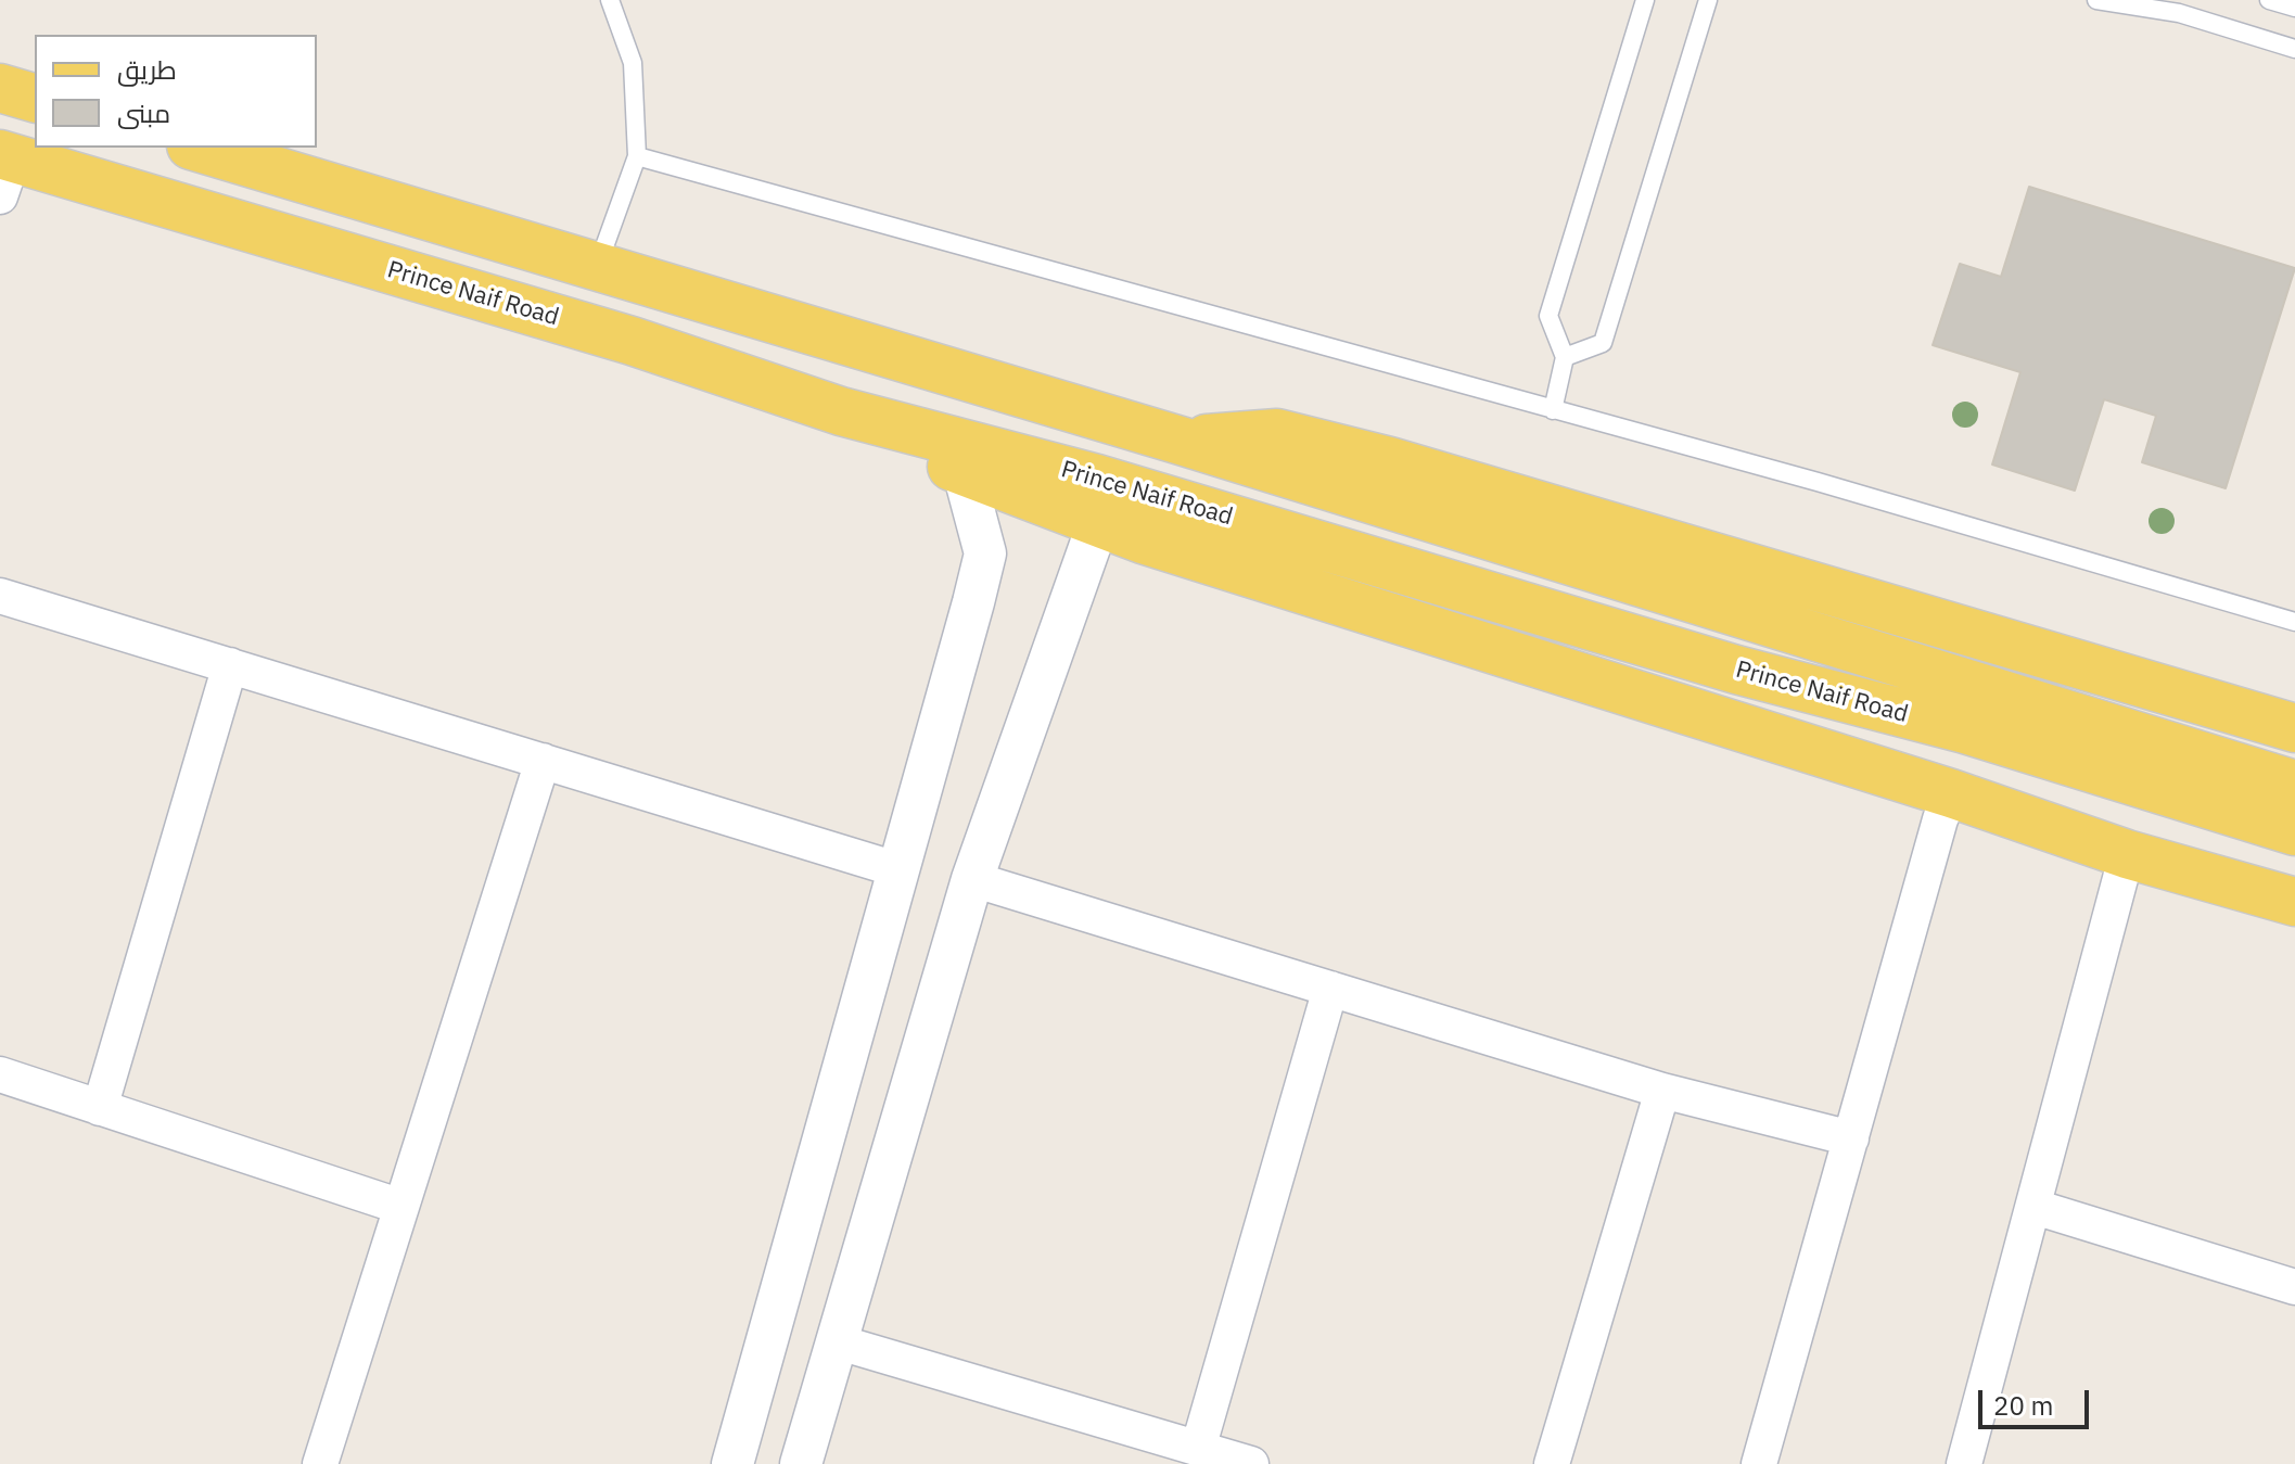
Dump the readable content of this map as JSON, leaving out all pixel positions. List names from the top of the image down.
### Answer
{
  "streets": {
    "main road": ["Prince Naif Road"]
  },
  "legend": ["طريق", "مبنى"],
  "scale_bar": "20 m"
}
